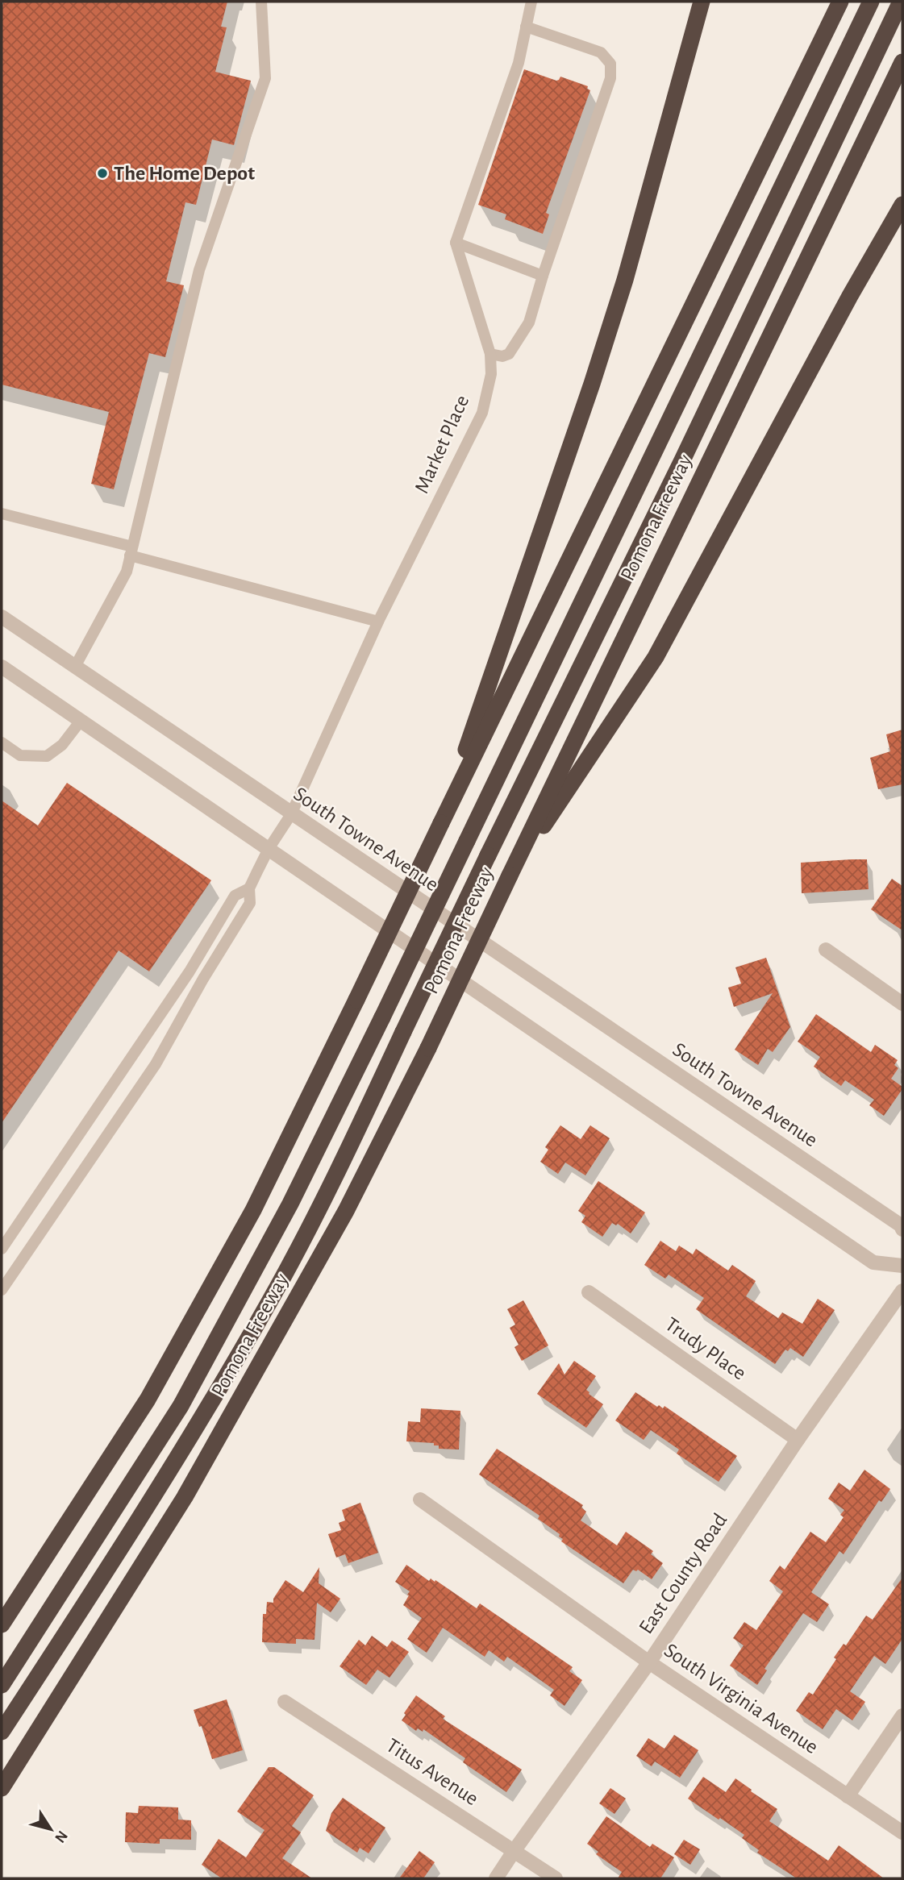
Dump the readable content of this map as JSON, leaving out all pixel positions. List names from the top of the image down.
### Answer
{
  "streets": {
    "highway": ["Pomona Freeway"],
    "street": [
      "South Towne Avenue",
      "Trudy Place",
      "East County Road",
      "South Virginia Avenue",
      "Titus Avenue"
    ],
    "lane": ["Market Place"]
  },
  "crossings": [
    ["Market Place", "South Towne Avenue"],
    ["Trudy Place", "East County Road"],
    ["East County Road", "South Virginia Avenue"],
    ["East County Road", "Titus Avenue"]
  ],
  "places": ["The Home Depot"],
  "north": "bottom right"
}
